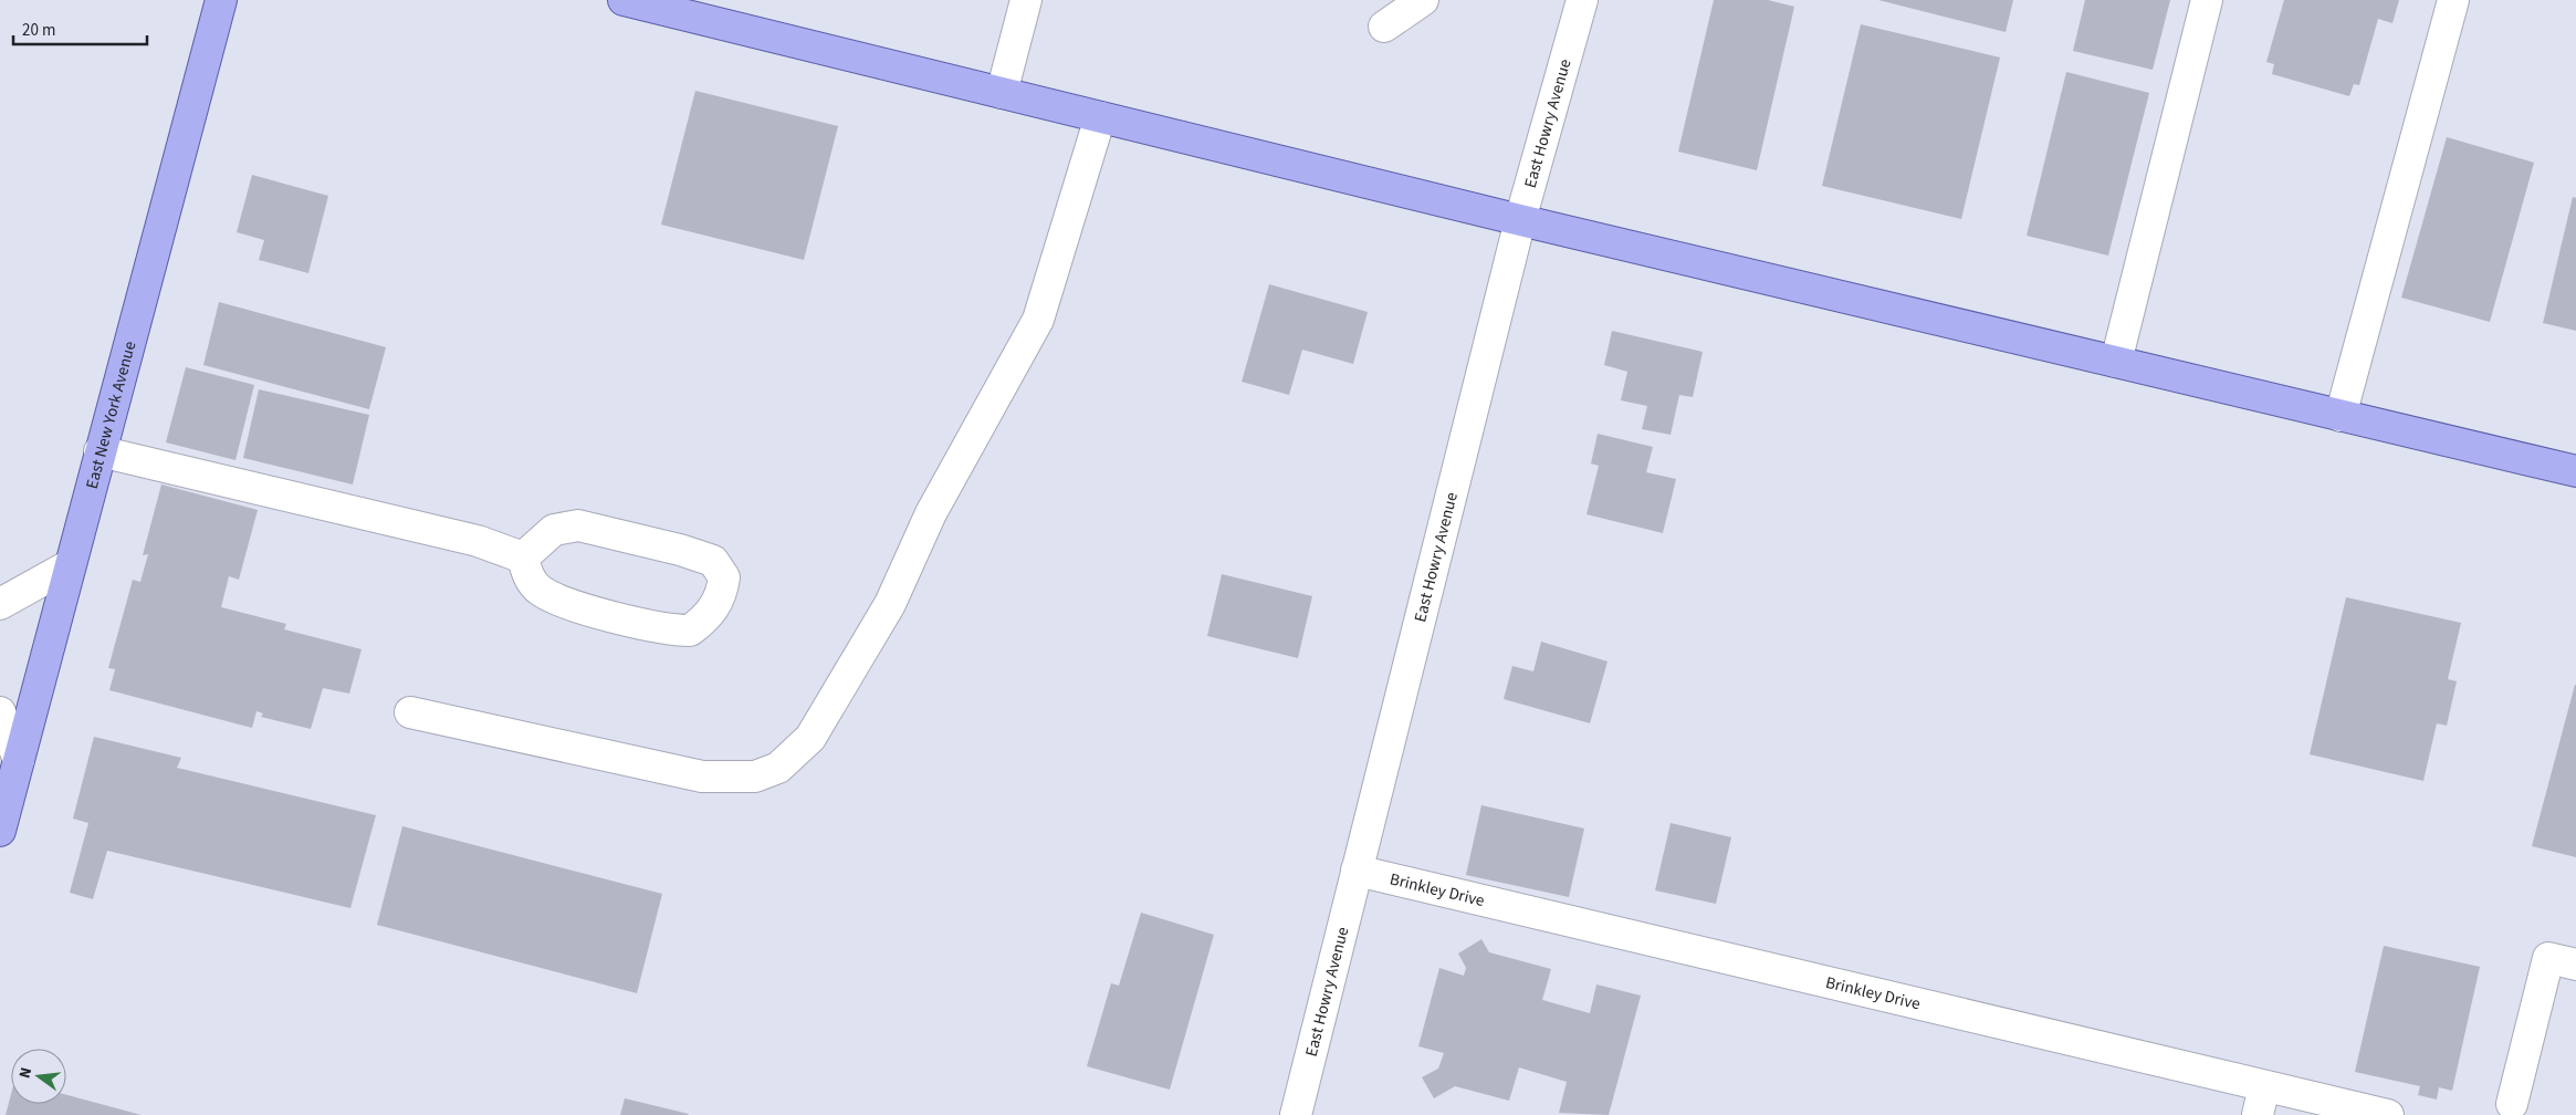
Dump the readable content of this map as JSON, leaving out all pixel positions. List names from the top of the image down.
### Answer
{
  "streets": {
    "main road": ["East New York Avenue"],
    "street": ["East Howry Avenue", "Brinkley Drive"]
  },
  "crossings": [
    ["East Howry Avenue", "Brinkley Drive"]
  ],
  "scale_bar": "20 m",
  "north": "left"
}
